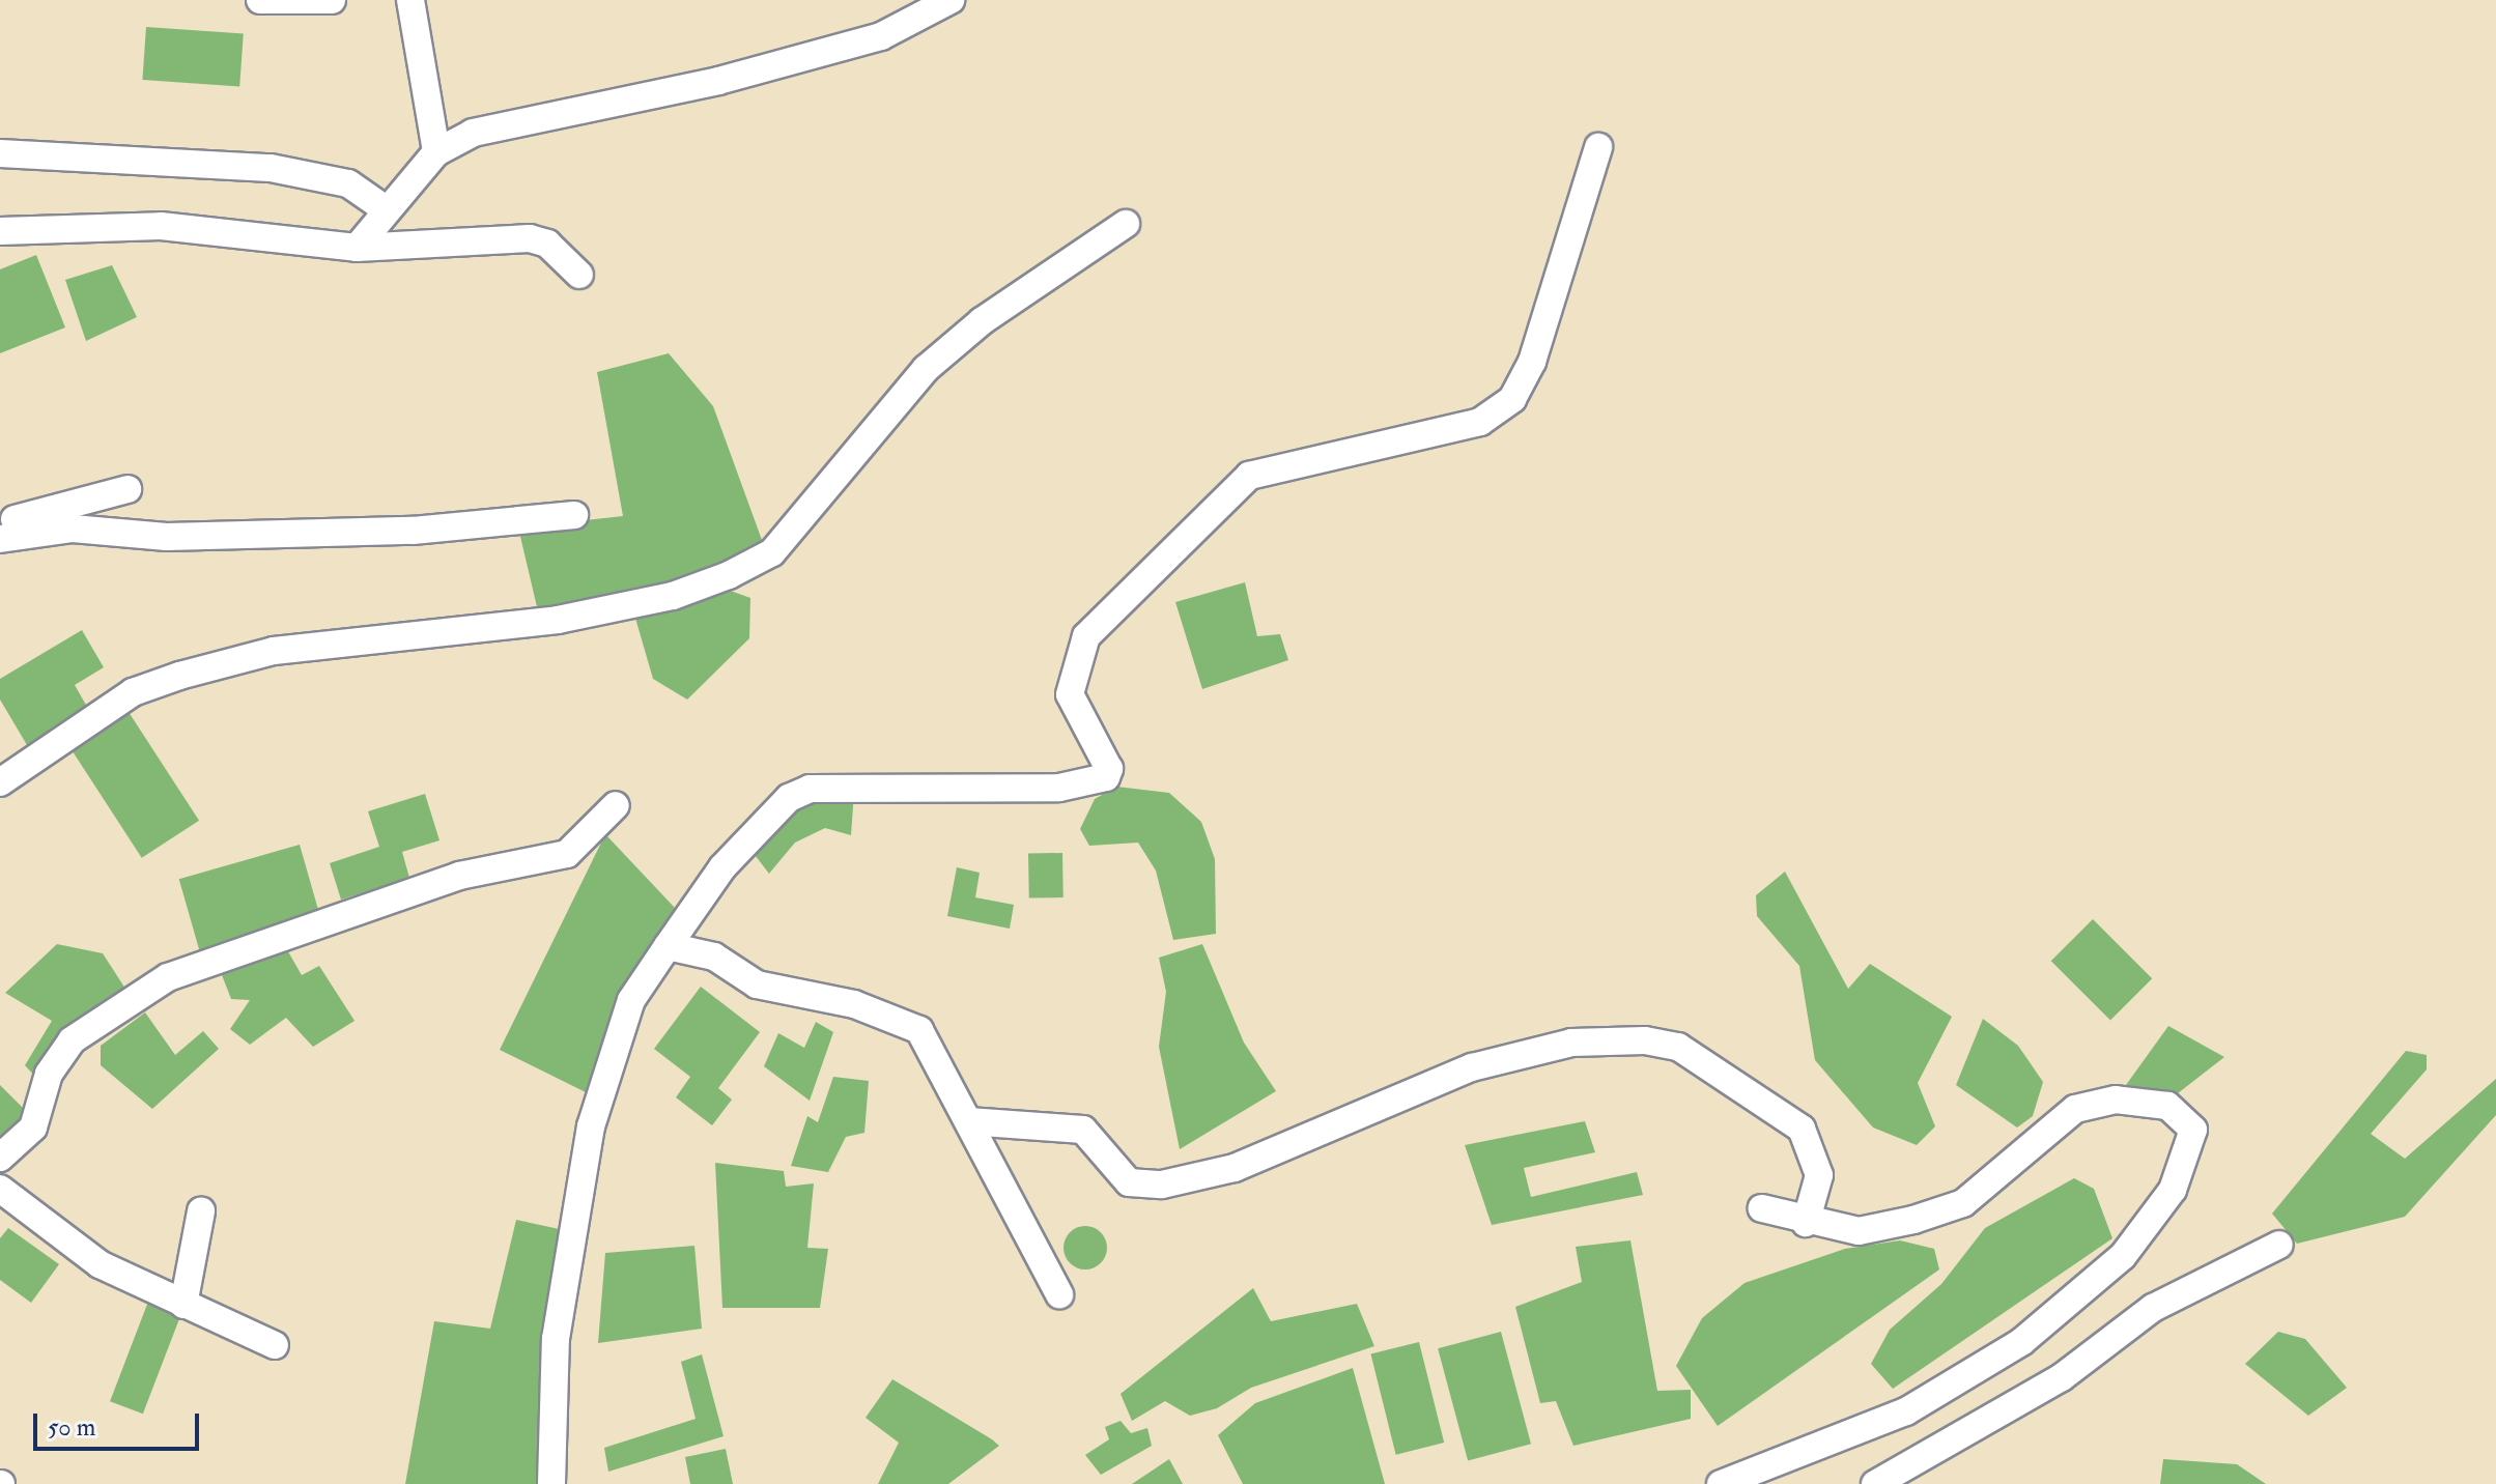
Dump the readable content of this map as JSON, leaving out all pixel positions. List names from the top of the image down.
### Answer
{
  "scale_bar": "50 m"
}
